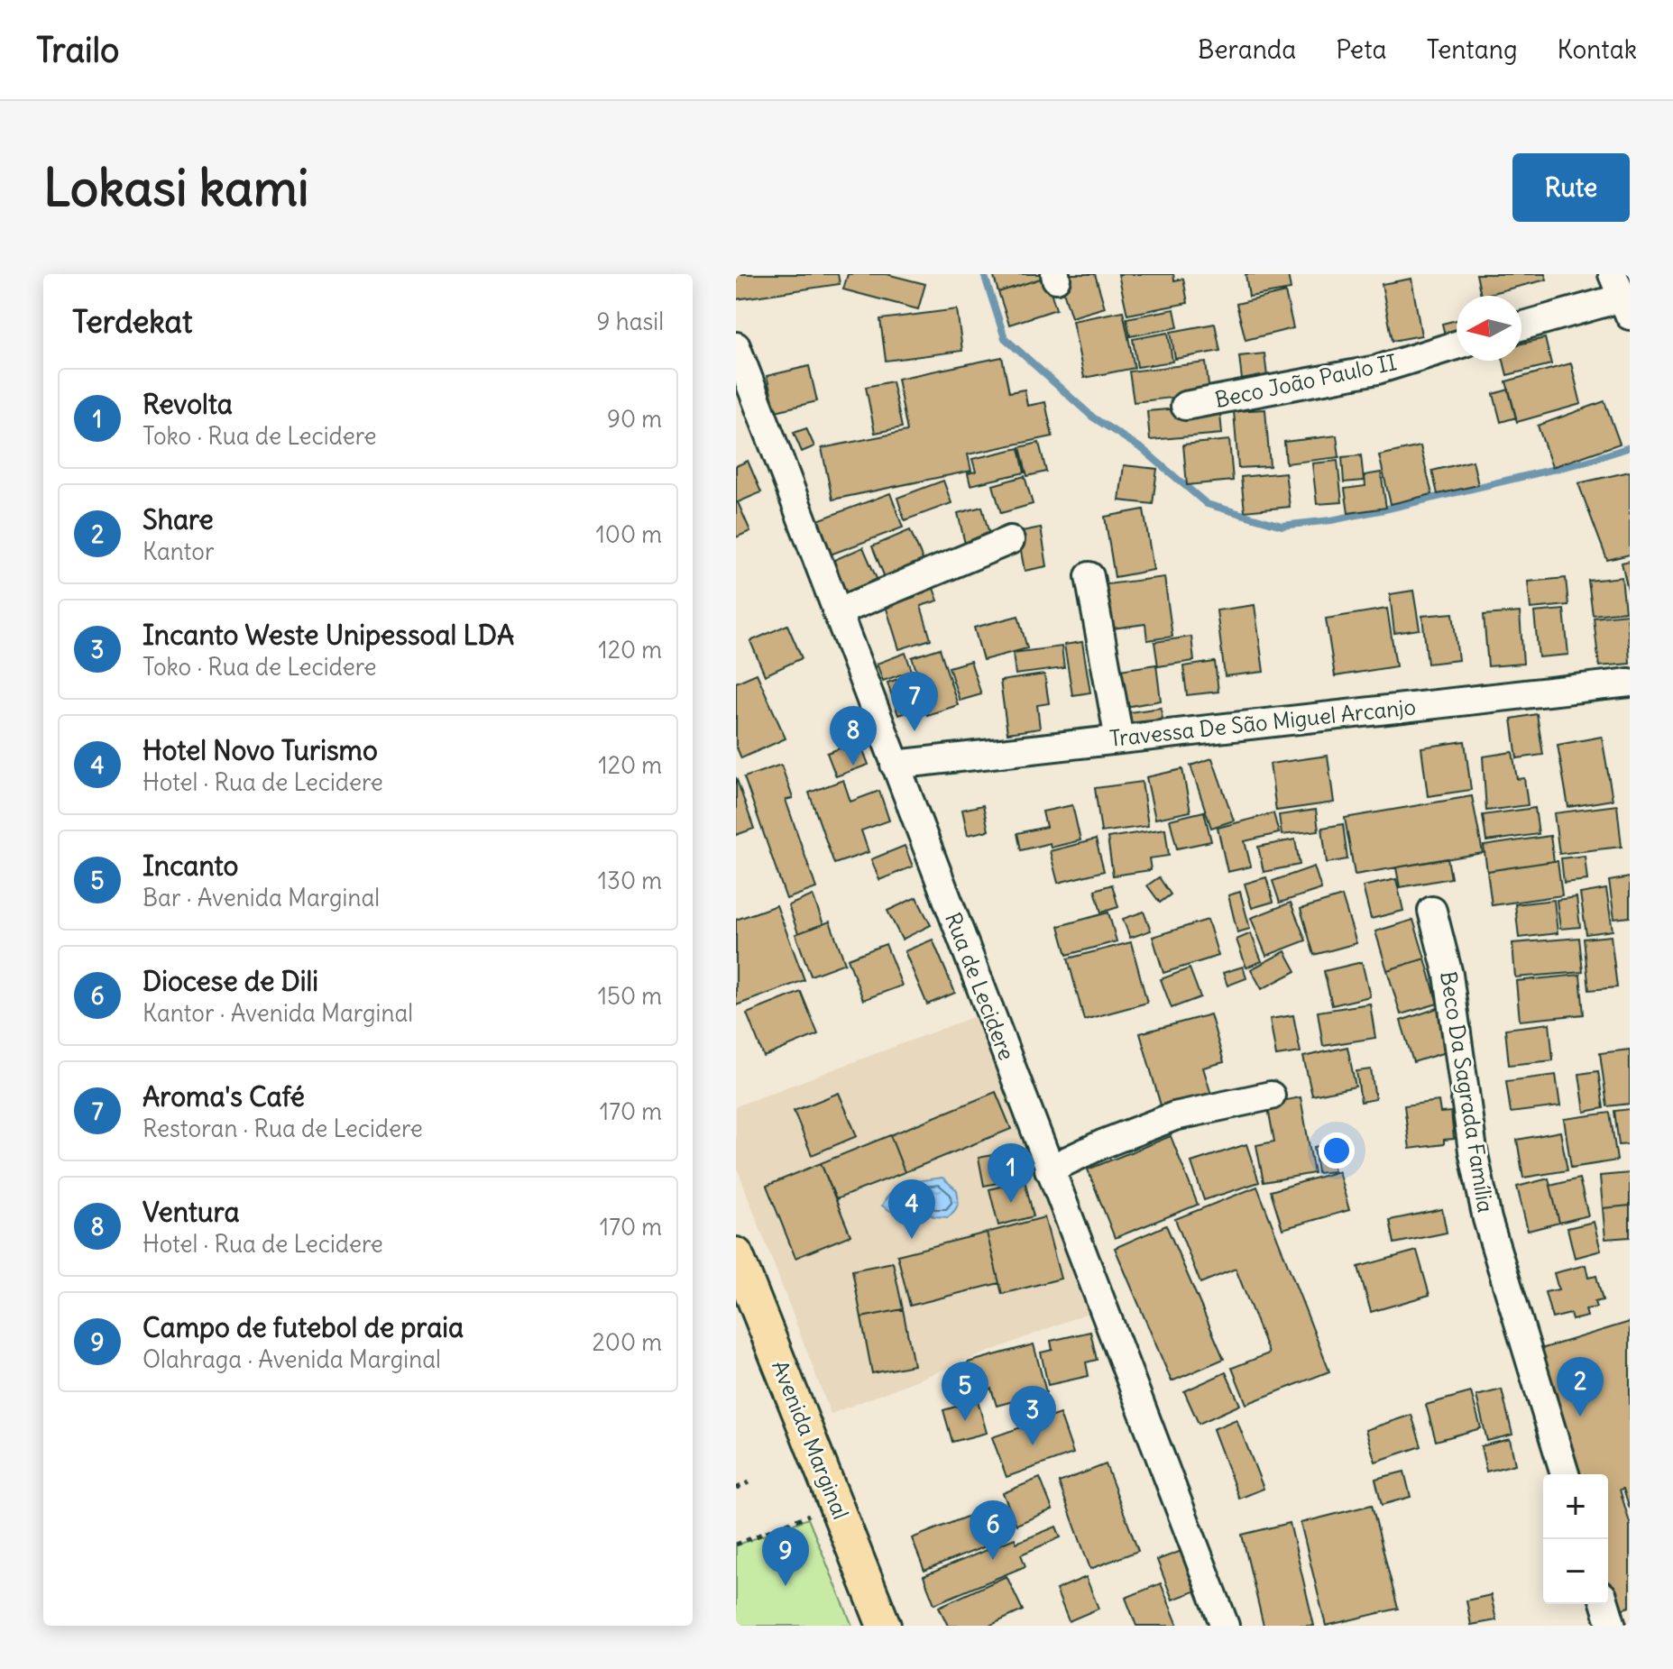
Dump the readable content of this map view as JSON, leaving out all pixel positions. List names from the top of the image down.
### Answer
{
  "streets": {
    "main road": ["Avenida Marginal"],
    "street": [
      "Beco João Paulo II",
      "Travessa De São Miguel Arcanjo",
      "Rua de Lecidere",
      "Beco Da Sagrada Família"
    ]
  },
  "crossings": [
    ["Travessa De São Miguel Arcanjo", "Rua de Lecidere"]
  ],
  "north": "left",
  "page": {
    "header": "Trailo",
    "nav": [
      "Beranda",
      "Peta",
      "Tentang",
      "Kontak"
    ],
    "buttons": "Rute",
    "title": "Lokasi kami",
    "heading": ["Terdekat", "9 hasil"],
    "list": [
      {
        "mark": "1",
        "name": "Revolta",
        "note": "Toko · Rua de Lecidere",
        "value": "90 m"
      },
      {
        "mark": "2",
        "name": "Share",
        "note": "Kantor",
        "value": "100 m"
      },
      {
        "mark": "3",
        "name": "Incanto Weste Unipessoal LDA",
        "note": "Toko · Rua de Lecidere",
        "value": "120 m"
      },
      {
        "mark": "4",
        "name": "Hotel Novo Turismo",
        "note": "Hotel · Rua de Lecidere",
        "value": "120 m"
      },
      {
        "mark": "5",
        "name": "Incanto",
        "note": "Bar · Avenida Marginal",
        "value": "130 m"
      },
      {
        "mark": "6",
        "name": "Diocese de Dili",
        "note": "Kantor · Avenida Marginal",
        "value": "150 m"
      },
      {
        "mark": "7",
        "name": "Aroma's Café",
        "note": "Restoran · Rua de Lecidere",
        "value": "170 m"
      },
      {
        "mark": "8",
        "name": "Ventura",
        "note": "Hotel · Rua de Lecidere",
        "value": "170 m"
      },
      {
        "mark": "9",
        "name": "Campo de futebol de praia",
        "note": "Olahraga · Avenida Marginal",
        "value": "200 m"
      }
    ],
    "pins": [
      "7",
      "8",
      "1",
      "4",
      "2",
      "5",
      "3",
      "6",
      "9"
    ],
    "map_buttons": ["+", "−"]
  }
}
